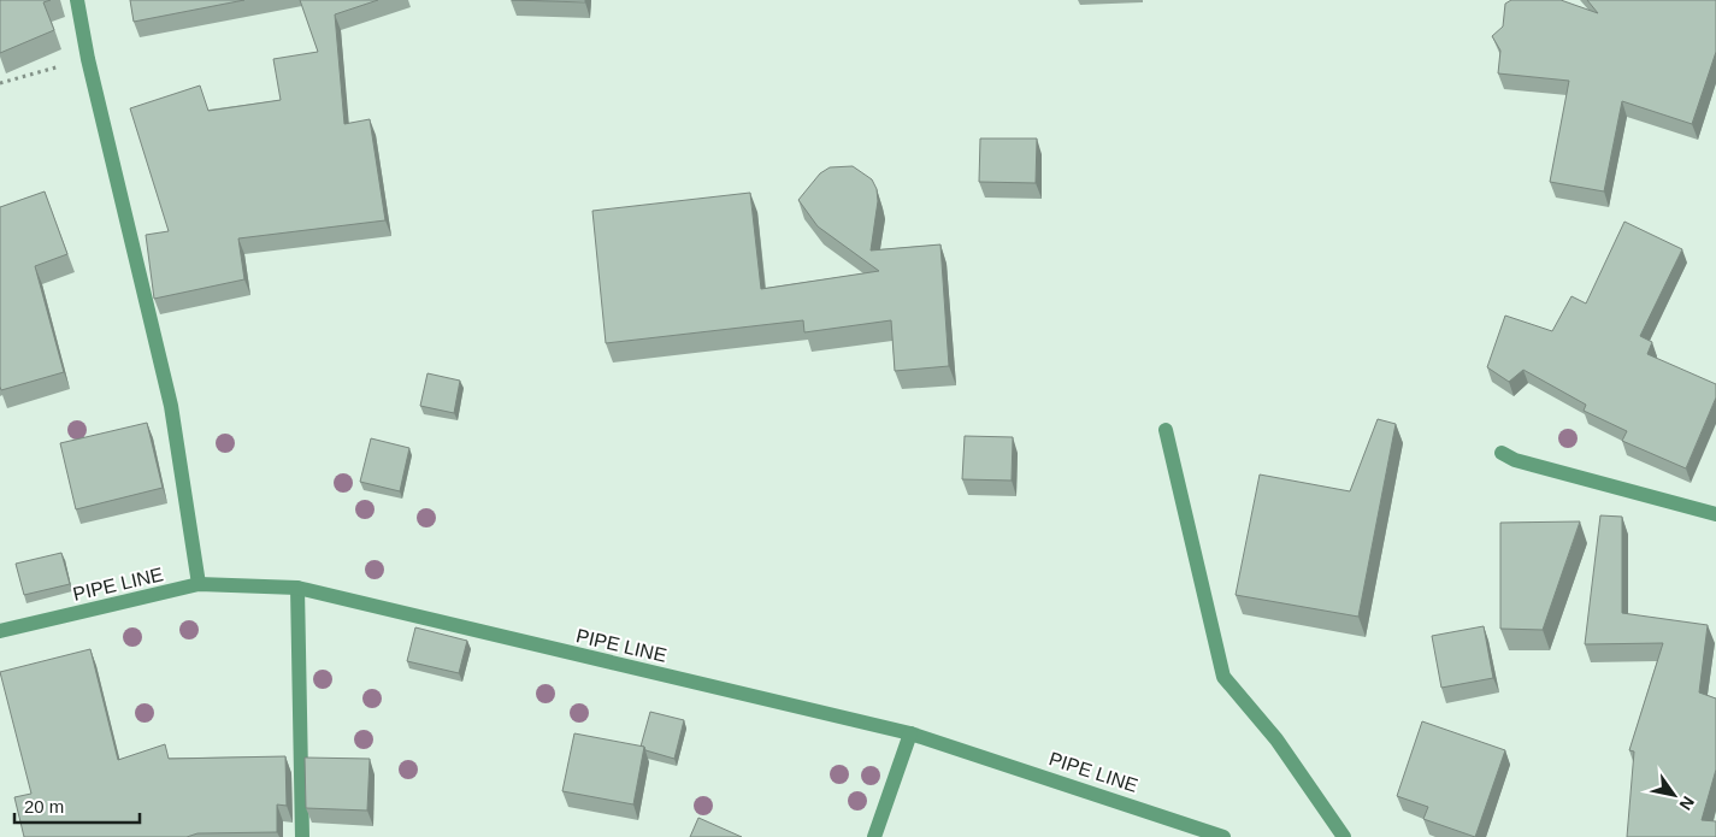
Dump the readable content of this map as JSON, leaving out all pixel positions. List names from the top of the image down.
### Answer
{
  "streets": {
    "street": ["PIPE LINE"]
  },
  "scale_bar": "20 m",
  "north": "bottom right"
}
